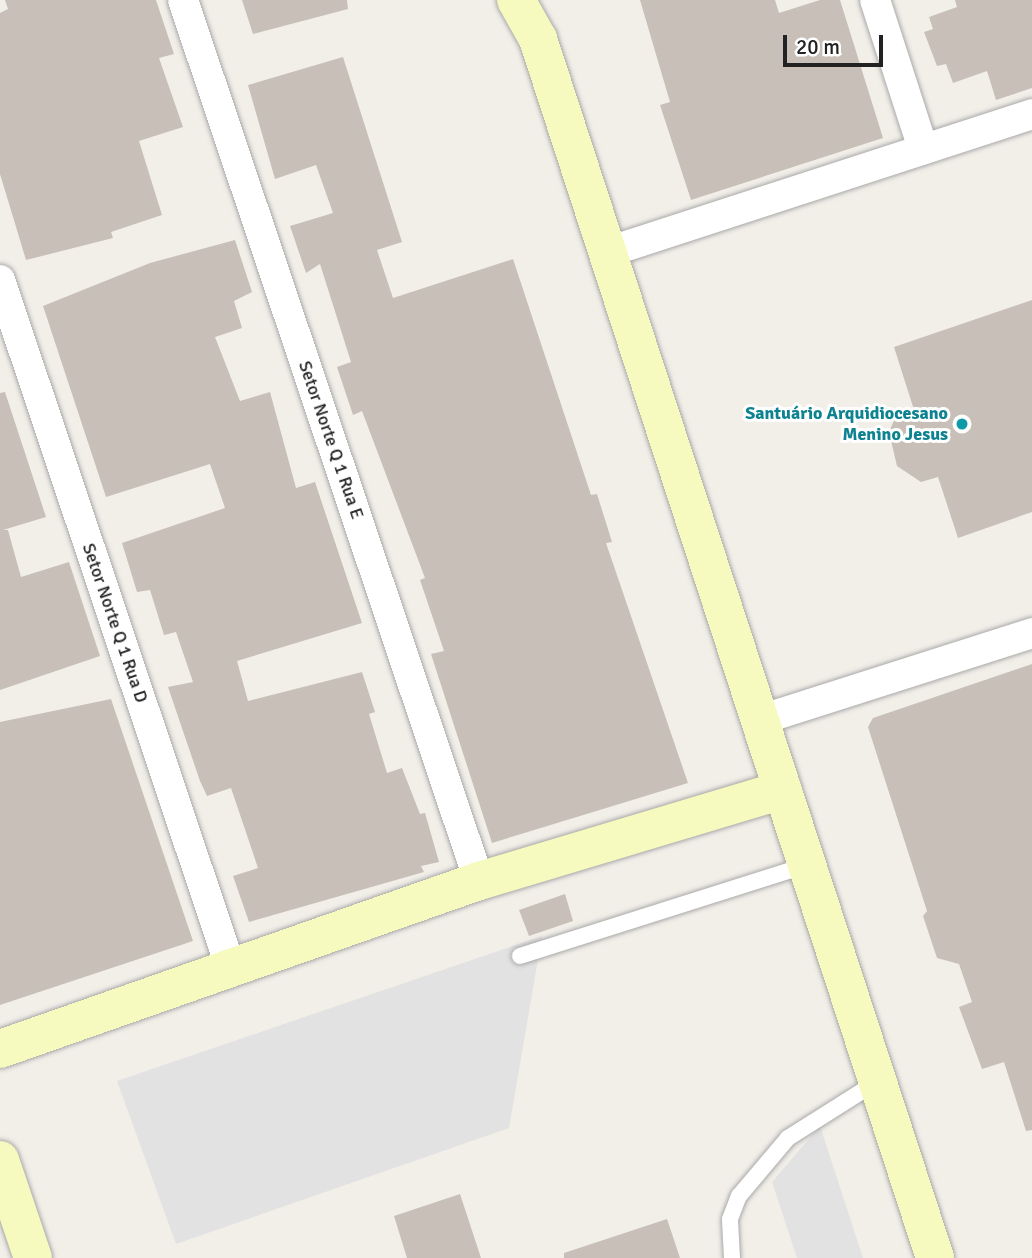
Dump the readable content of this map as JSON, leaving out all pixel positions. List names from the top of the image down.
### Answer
{
  "streets": {
    "street": ["Setor Norte Q 1 Rua E", "Setor Norte Q 1 Rua D"]
  },
  "places": ["Santuário Arquidiocesano Menino Jesus"],
  "scale_bar": "20 m"
}
